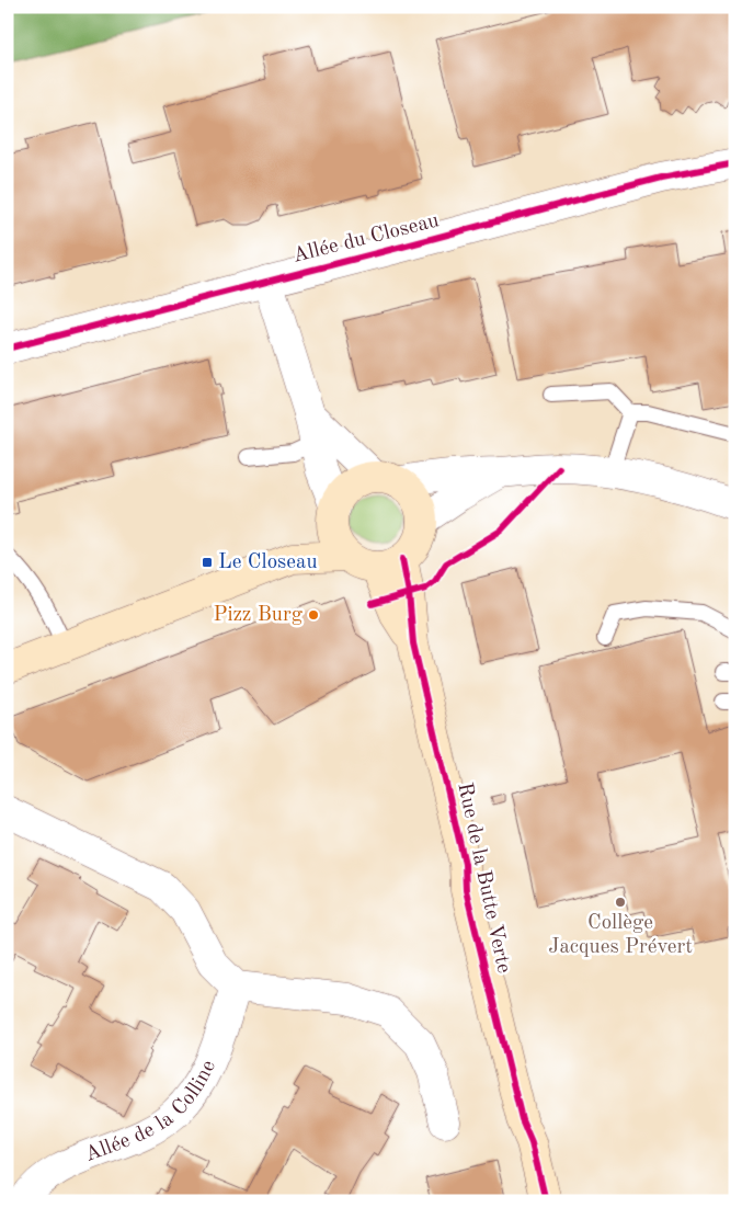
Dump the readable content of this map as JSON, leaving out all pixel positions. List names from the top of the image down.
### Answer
{
  "streets": {
    "street": ["Allée du Closeau", "Rue de la Butte Verte", "Allée de la Colline"]
  },
  "places": {
    "transit": ["Le Closeau"],
    "other": ["Pizz Burg", "Collège Jacques Prévert"]
  }
}
